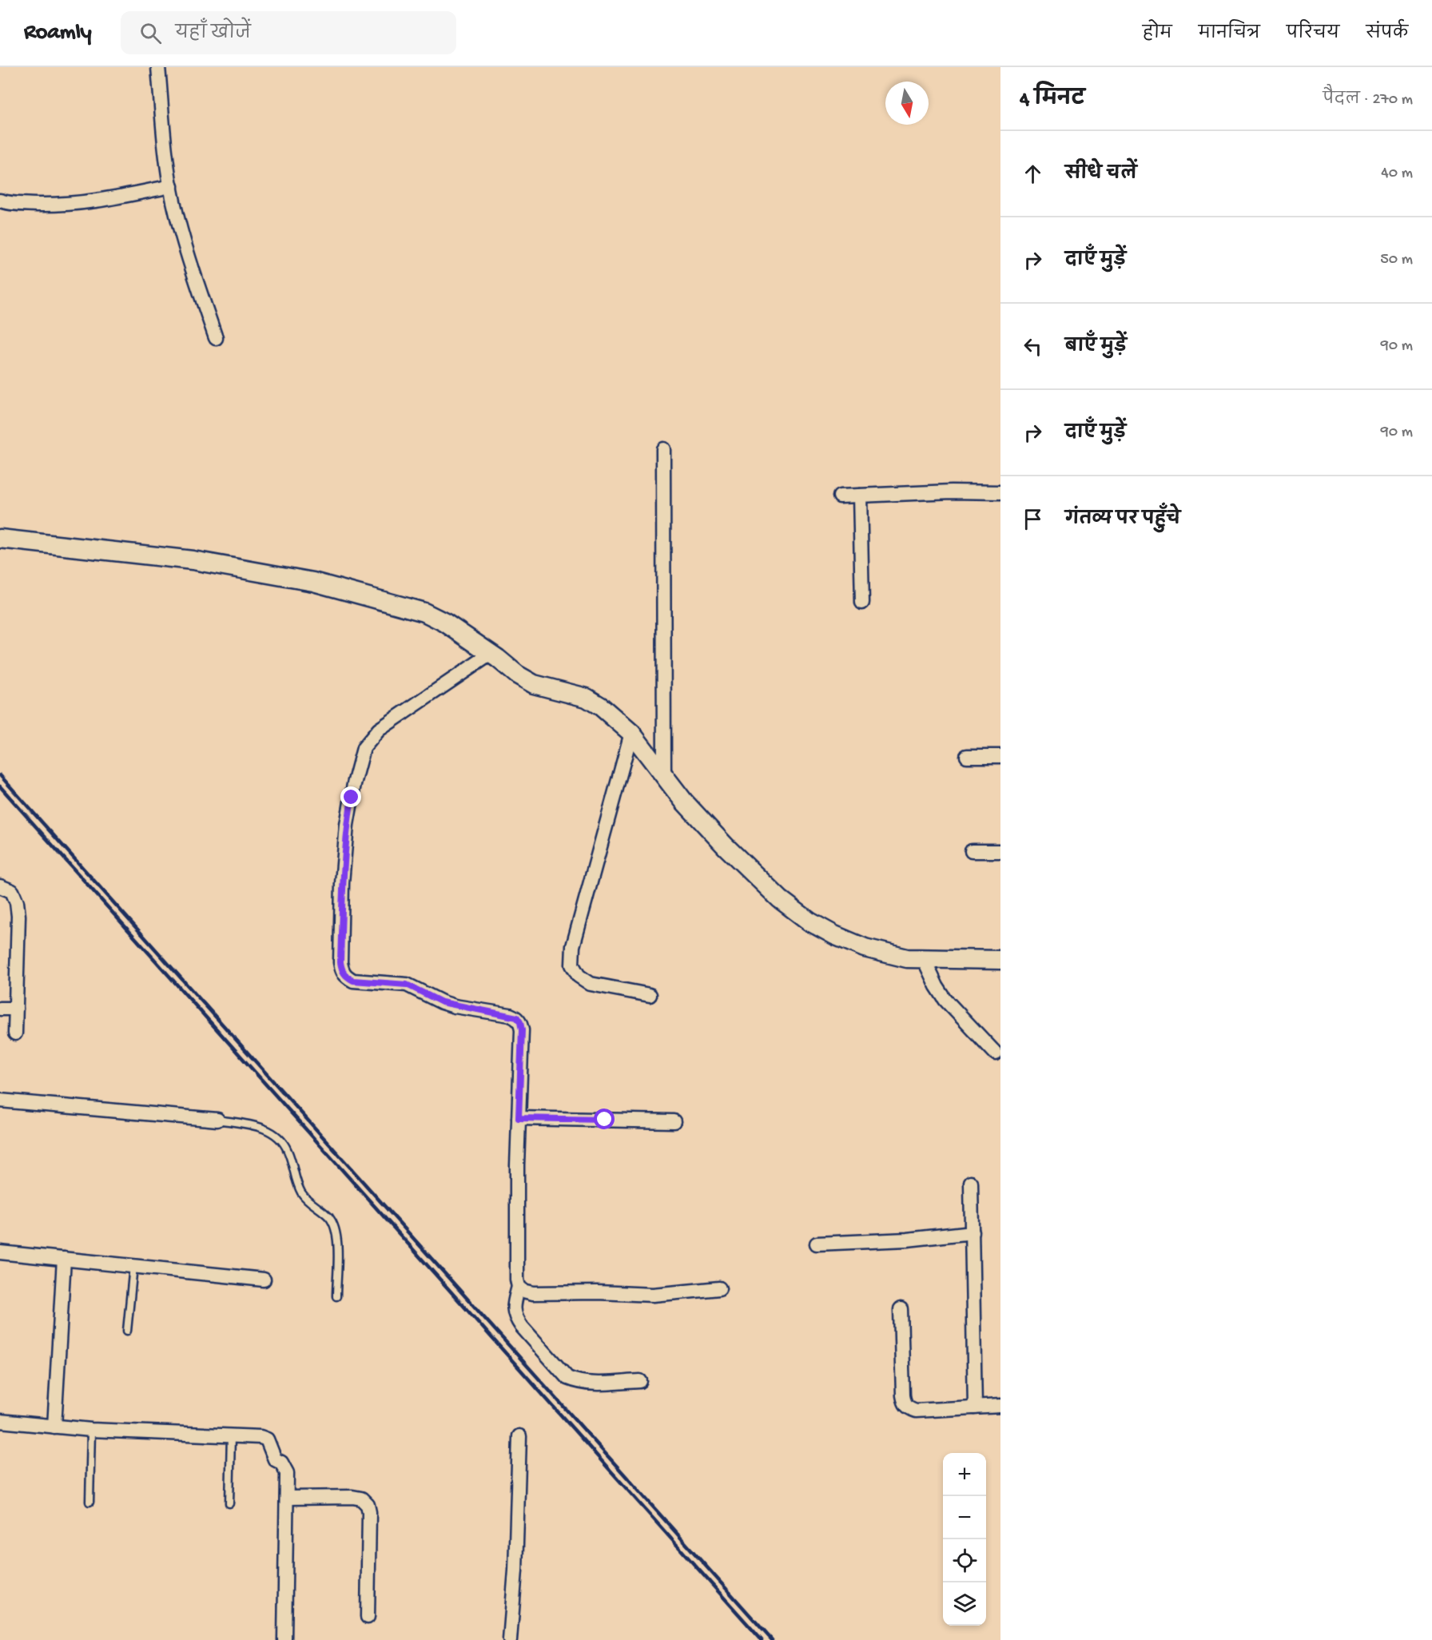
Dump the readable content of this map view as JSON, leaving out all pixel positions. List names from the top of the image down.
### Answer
{
  "north": "bottom",
  "page": {
    "header": "Roamly",
    "search": "यहाँ खोजें",
    "nav": [
      "होम",
      "मानचित्र",
      "परिचय",
      "संपर्क"
    ],
    "heading": ["4 मिनट", "पैदल · 270 m"],
    "list": [
      ["सीधे चलें", "40 m"],
      ["दाएँ मुड़ें", "50 m"],
      ["बाएँ मुड़ें", "90 m"],
      ["दाएँ मुड़ें", "90 m"],
      "गंतव्य पर पहुँचे"
    ],
    "map_buttons": ["+", "−"]
  }
}
